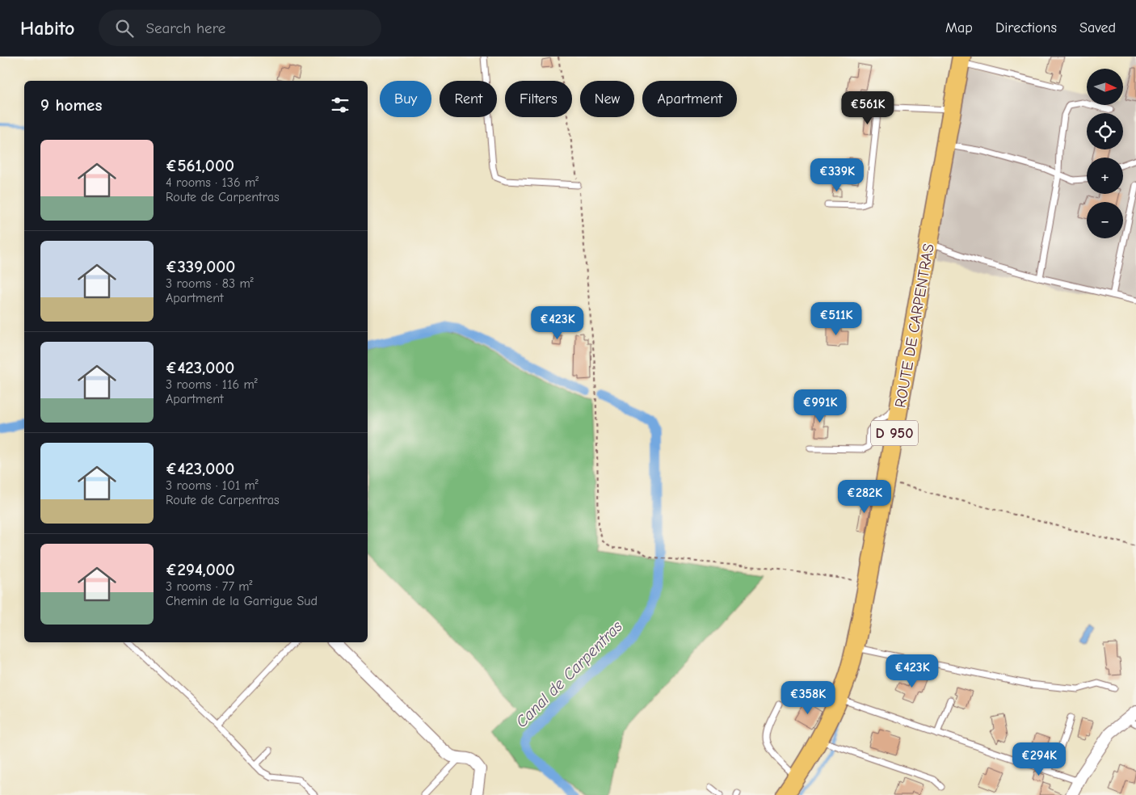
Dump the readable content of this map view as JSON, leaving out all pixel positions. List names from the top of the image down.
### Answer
{
  "streets": {
    "main road": ["ROUTE DE CARPENTRAS", "D 950"]
  },
  "water": ["Canal de Carpentras"],
  "north": "right",
  "page": {
    "header": "Habito",
    "search": "Search here",
    "nav": ["Map", "Directions", "Saved"],
    "map_buttons": ["+", "−"],
    "chip": [
      "Buy",
      "Rent",
      "Filters",
      "New",
      "Apartment"
    ],
    "heading": "9 homes",
    "price": [
      "€561K",
      "€339K",
      "€511K",
      "€423K",
      "€991K",
      "€282K",
      "€423K",
      "€358K",
      "€294K"
    ],
    "list": [
      {
        "name": "€561,000",
        "note": "4 rooms · 136 m² · Route de Carpentras"
      },
      {
        "name": "€339,000",
        "note": "3 rooms · 83 m² · Apartment"
      },
      {
        "name": "€423,000",
        "note": "3 rooms · 116 m² · Apartment"
      },
      {
        "name": "€423,000",
        "note": "3 rooms · 101 m² · Route de Carpentras"
      },
      {
        "name": "€294,000",
        "note": "3 rooms · 77 m² · Chemin de la Garrigue Sud"
      }
    ]
  }
}
